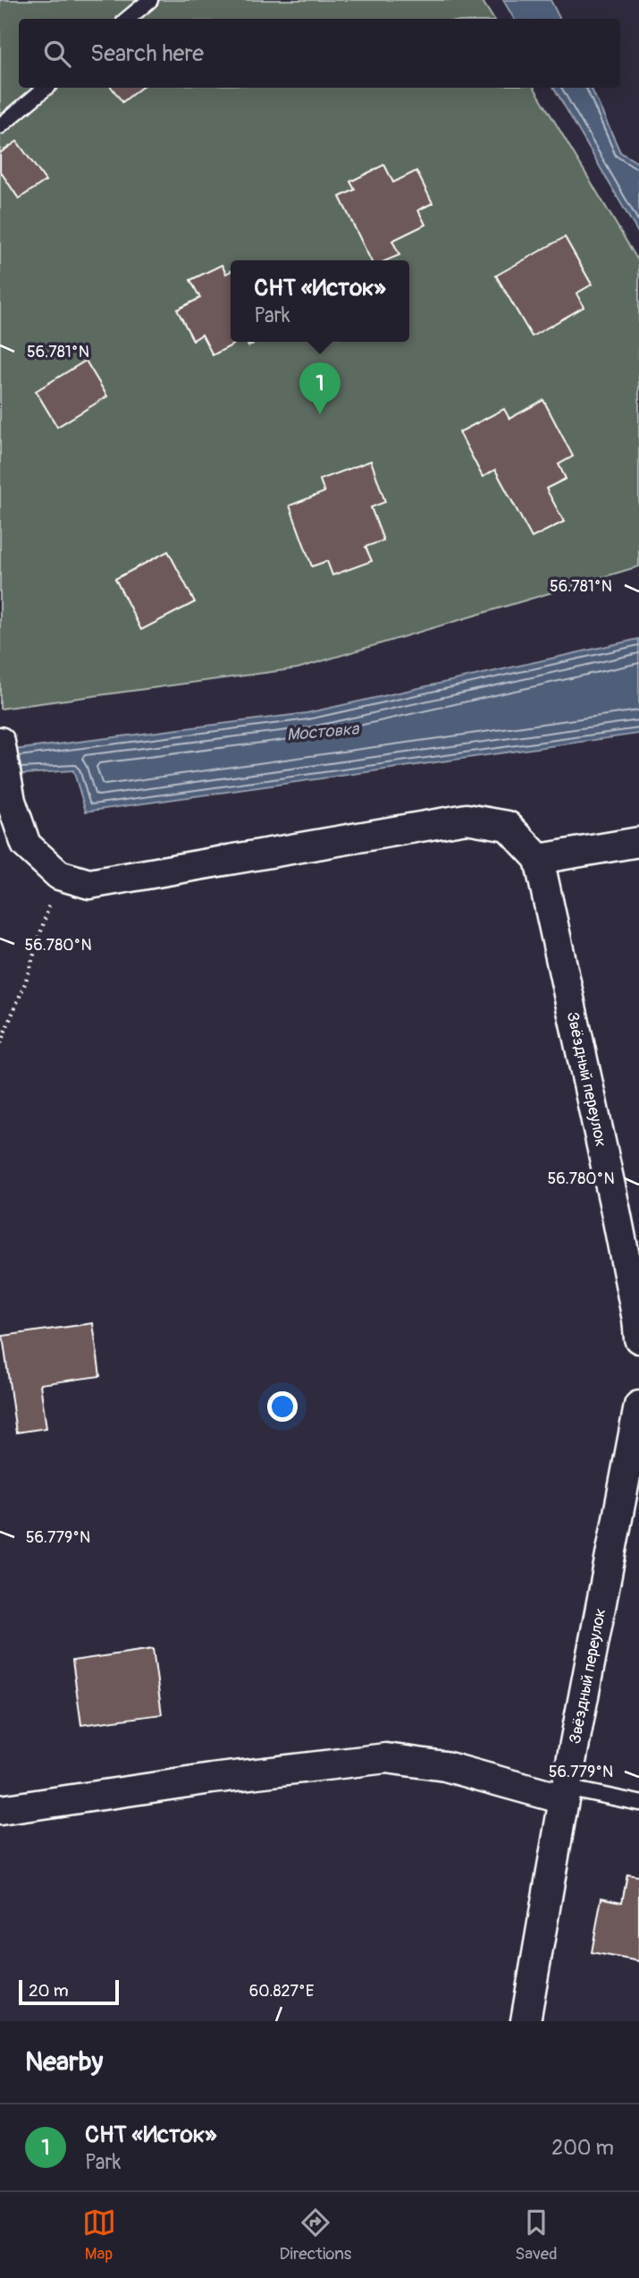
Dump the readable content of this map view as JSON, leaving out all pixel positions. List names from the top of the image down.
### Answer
{
  "streets": {
    "street": ["Звёздный переулок"]
  },
  "water": ["Мостовка"],
  "scale_bar": "20 m",
  "page": {
    "search": "Search here",
    "popup": ["СНТ «Исток»", "Park"],
    "pins": "1",
    "scale": "20 m",
    "heading": "Nearby",
    "list": [
      {
        "mark": "1",
        "name": "СНТ «Исток»",
        "note": "Park",
        "value": "200 m"
      }
    ],
    "nav": ["Map", "Directions", "Saved"]
  },
  "coordinates": [
    "56.781°N",
    "56.780°N",
    "56.779°N",
    "60.827°E"
  ]
}
